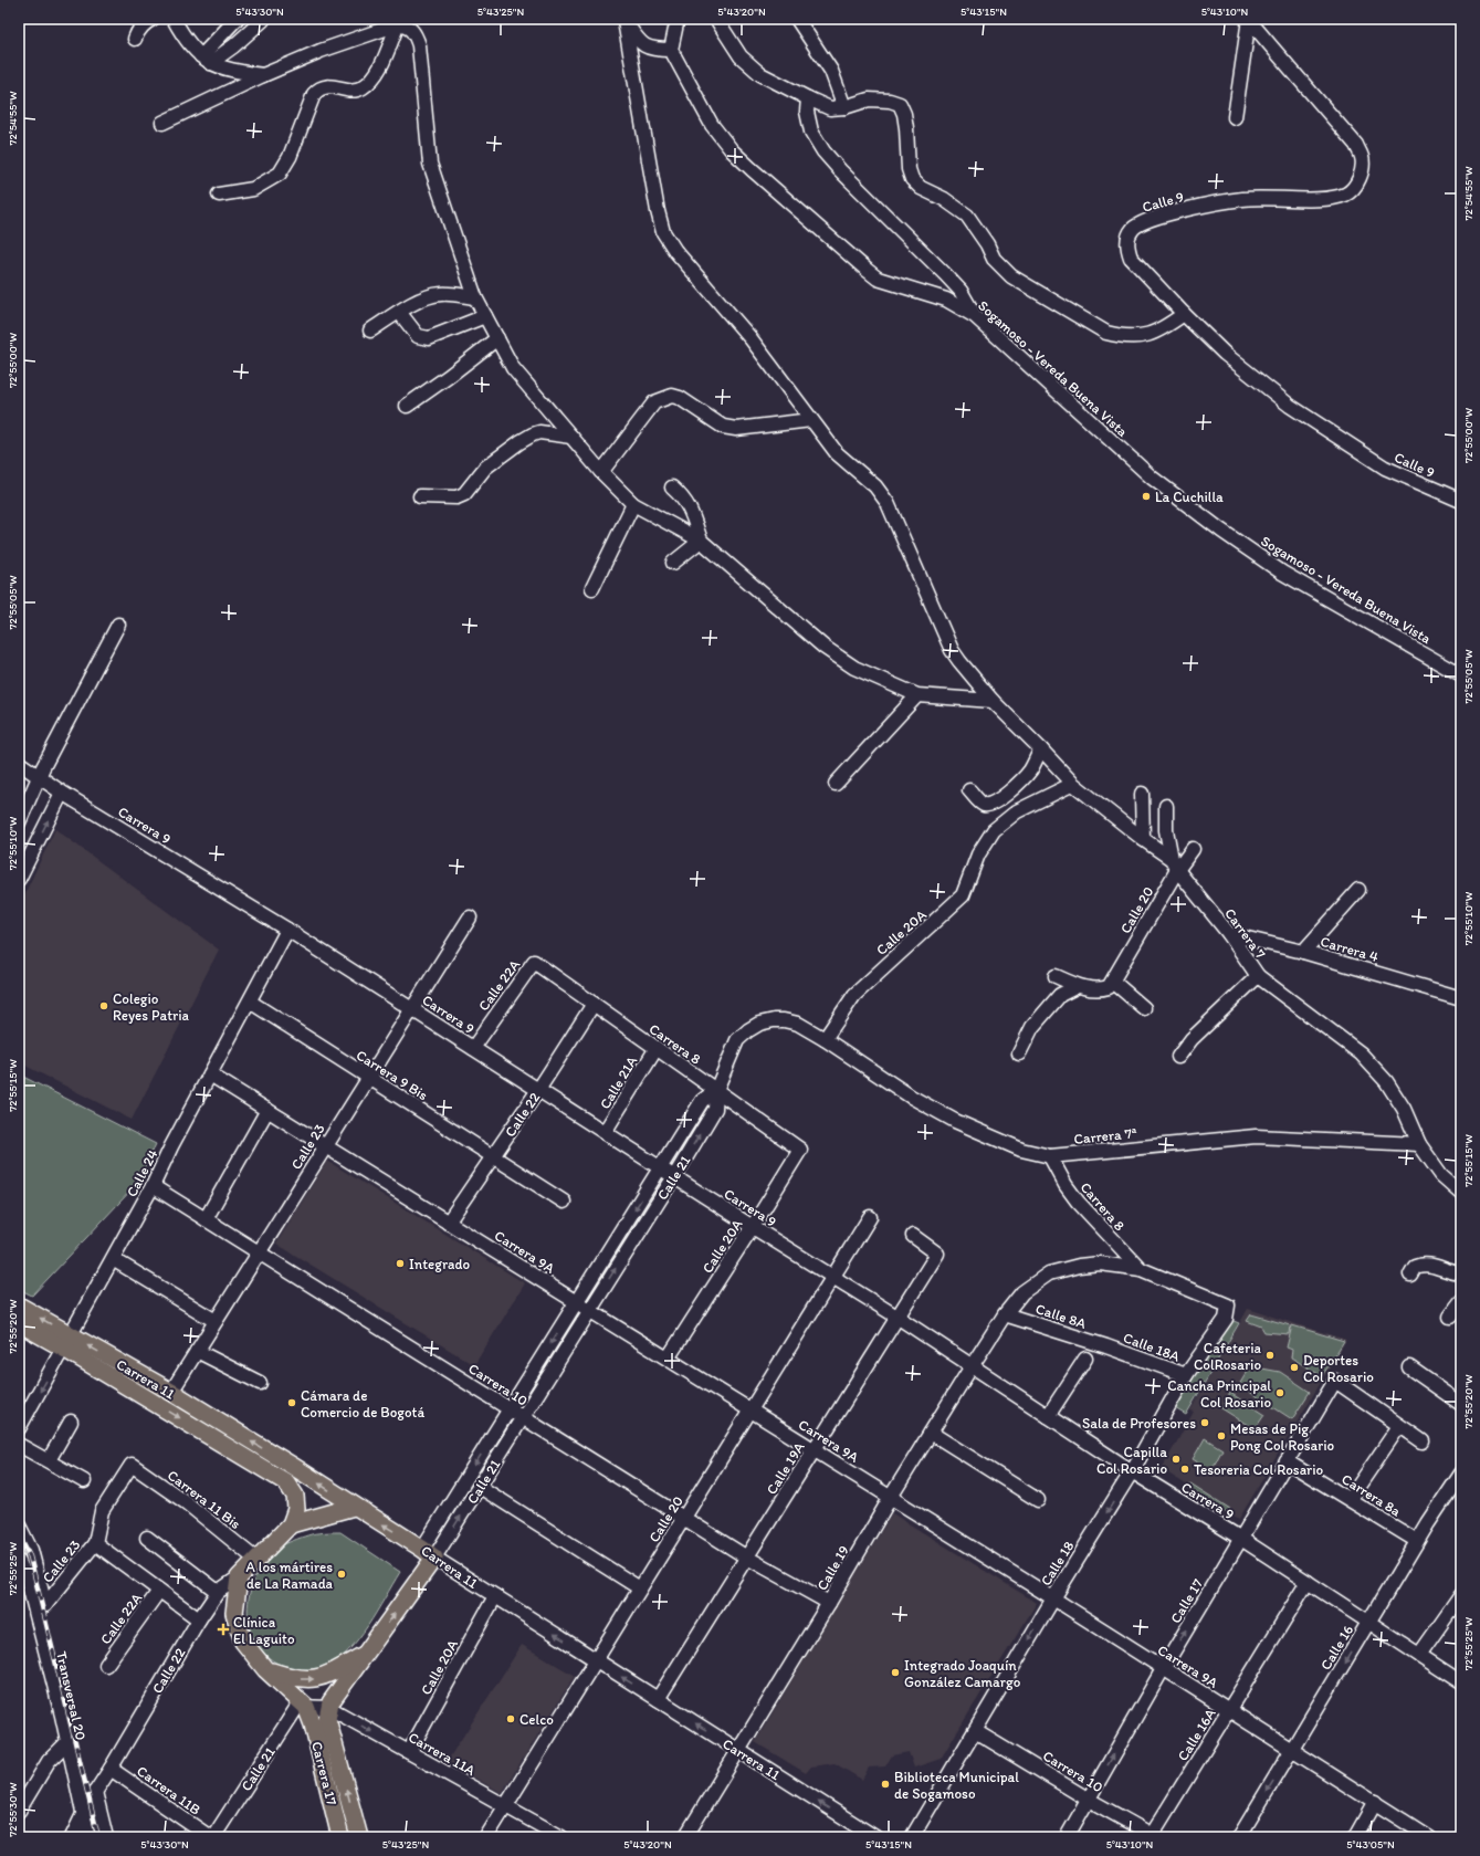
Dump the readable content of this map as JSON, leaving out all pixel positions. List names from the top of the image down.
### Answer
{
  "streets": {
    "main road": [
      "Calle 22",
      "Calle 21",
      "Carrera 11",
      "Carrera 17"
    ],
    "street": [
      "Calle 9",
      "Sogamoso - Vereda Buena Vista",
      "Carrera 9",
      "Calle 20",
      "Calle 20A",
      "Carrera 7",
      "Carrera 4",
      "Calle 22A",
      "Carrera 8",
      "Carrera 9 Bis",
      "Calle 21A",
      "Carrera 7ª",
      "Calle 23",
      "Calle 24",
      "Carrera 9A",
      "Calle 8A",
      "Calle 18A",
      "Carrera 10",
      "Calle 19A",
      "Carrera 8a",
      "Carrera 11 Bis",
      "Calle 18",
      "Calle 19",
      "Calle 17",
      "Calle 16",
      "Transversal 20",
      "Calle 16A",
      "Carrera 11A",
      "Carrera 11B"
    ]
  },
  "crossings": [
    ["Carrera 9", "Calle 20"],
    ["Carrera 9", "Calle 20A"],
    ["Carrera 9", "Calle 22A"],
    ["Carrera 9", "Calle 21A"],
    ["Carrera 9", "Calle 22"],
    ["Carrera 9", "Calle 23"],
    ["Carrera 9", "Calle 24"],
    ["Carrera 9", "Calle 21"],
    ["Carrera 9", "Calle 19A"],
    ["Carrera 9", "Calle 18"],
    ["Carrera 9", "Calle 19"],
    ["Carrera 9", "Calle 17"],
    ["Carrera 9", "Calle 16"],
    ["Carrera 9", "Calle 16A"],
    ["Calle 20", "Carrera 7"],
    ["Calle 20", "Carrera 9A"],
    ["Calle 20", "Carrera 11"],
    ["Calle 20", "Carrera 10"],
    ["Calle 20", "Carrera 11A"],
    ["Calle 20A", "Carrera 7"],
    ["Calle 20A", "Carrera 8"],
    ["Calle 20A", "Carrera 7ª"],
    ["Calle 20A", "Carrera 9A"],
    ["Calle 20A", "Carrera 11"],
    ["Calle 20A", "Carrera 11A"],
    ["Carrera 7", "Carrera 4"],
    ["Carrera 7", "Carrera 7ª"],
    ["Calle 22A", "Carrera 8"],
    ["Carrera 8", "Calle 21A"],
    ["Carrera 8", "Calle 22"],
    ["Carrera 8", "Carrera 7ª"],
    ["Carrera 8", "Calle 21"],
    ["Carrera 8", "Calle 8A"],
    ["Carrera 8", "Calle 18"],
    ["Carrera 8", "Calle 19"],
    ["Carrera 9 Bis", "Calle 22"],
    ["Carrera 9 Bis", "Calle 23"],
    ["Carrera 9 Bis", "Calle 24"],
    ["Calle 22", "Carrera 9A"],
    ["Calle 22", "Carrera 11"],
    ["Calle 22", "Carrera 11 Bis"],
    ["Calle 22", "Transversal 20"],
    ["Calle 22", "Carrera 11B"],
    ["Carrera 7ª", "Calle 21"],
    ["Calle 23", "Carrera 9A"],
    ["Calle 23", "Carrera 11"],
    ["Calle 23", "Carrera 10"],
    ["Calle 23", "Carrera 11 Bis"],
    ["Calle 24", "Carrera 9A"],
    ["Calle 24", "Carrera 11"],
    ["Calle 24", "Carrera 10"],
    ["Calle 21", "Carrera 9A"],
    ["Calle 21", "Carrera 11"],
    ["Calle 21", "Carrera 10"],
    ["Calle 21", "Carrera 11A"],
    ["Calle 21", "Carrera 17"],
    ["Calle 21", "Carrera 11B"],
    ["Carrera 9A", "Calle 19A"],
    ["Carrera 9A", "Calle 18"],
    ["Carrera 9A", "Calle 19"],
    ["Carrera 9A", "Calle 17"],
    ["Carrera 9A", "Calle 16"],
    ["Carrera 9A", "Calle 16A"],
    ["Calle 8A", "Calle 18A"],
    ["Calle 8A", "Calle 19"],
    ["Calle 18A", "Calle 18"],
    ["Carrera 11", "Calle 19A"],
    ["Carrera 11", "Calle 19"],
    ["Carrera 10", "Calle 19A"],
    ["Carrera 10", "Calle 18"],
    ["Carrera 10", "Calle 19"],
    ["Carrera 10", "Calle 17"],
    ["Carrera 10", "Calle 16A"],
    ["Carrera 8a", "Calle 17"],
    ["Carrera 8a", "Calle 16"],
    ["Carrera 11A", "Carrera 17"]
  ],
  "one_way": ["Calle 18", "Calle 17", "Calle 16"],
  "places": {
    "other": [
      "La Cuchilla",
      "Colegio Reyes Patria",
      "Integrado",
      "Cafeteria ColRosario",
      "Deportes Col Rosario",
      "Cancha Principal Col Rosario",
      "Cámara de Comercio de Bogotá",
      "Sala de Profesores",
      "Mesas de Pig Pong Col Rosario",
      "Capilla Col Rosario",
      "Tesoreria Col Rosario",
      "A los mártires de La Ramada",
      "Integrado Joaquín González Camargo",
      "Celco",
      "Biblioteca Municipal de Sogamoso"
    ],
    "health": ["Clínica El Laguito"]
  },
  "coordinates": [
    "5°43'30\"N",
    "5°43'25\"N",
    "5°43'20\"N",
    "5°43'15\"N",
    "5°43'10\"N",
    "72°54'55\"W",
    "72°55'00\"W",
    "72°55'05\"W",
    "72°55'10\"W",
    "72°55'15\"W",
    "72°55'20\"W",
    "72°55'25\"W",
    "72°55'30\"W",
    "5°43'05\"N"
  ]
}
